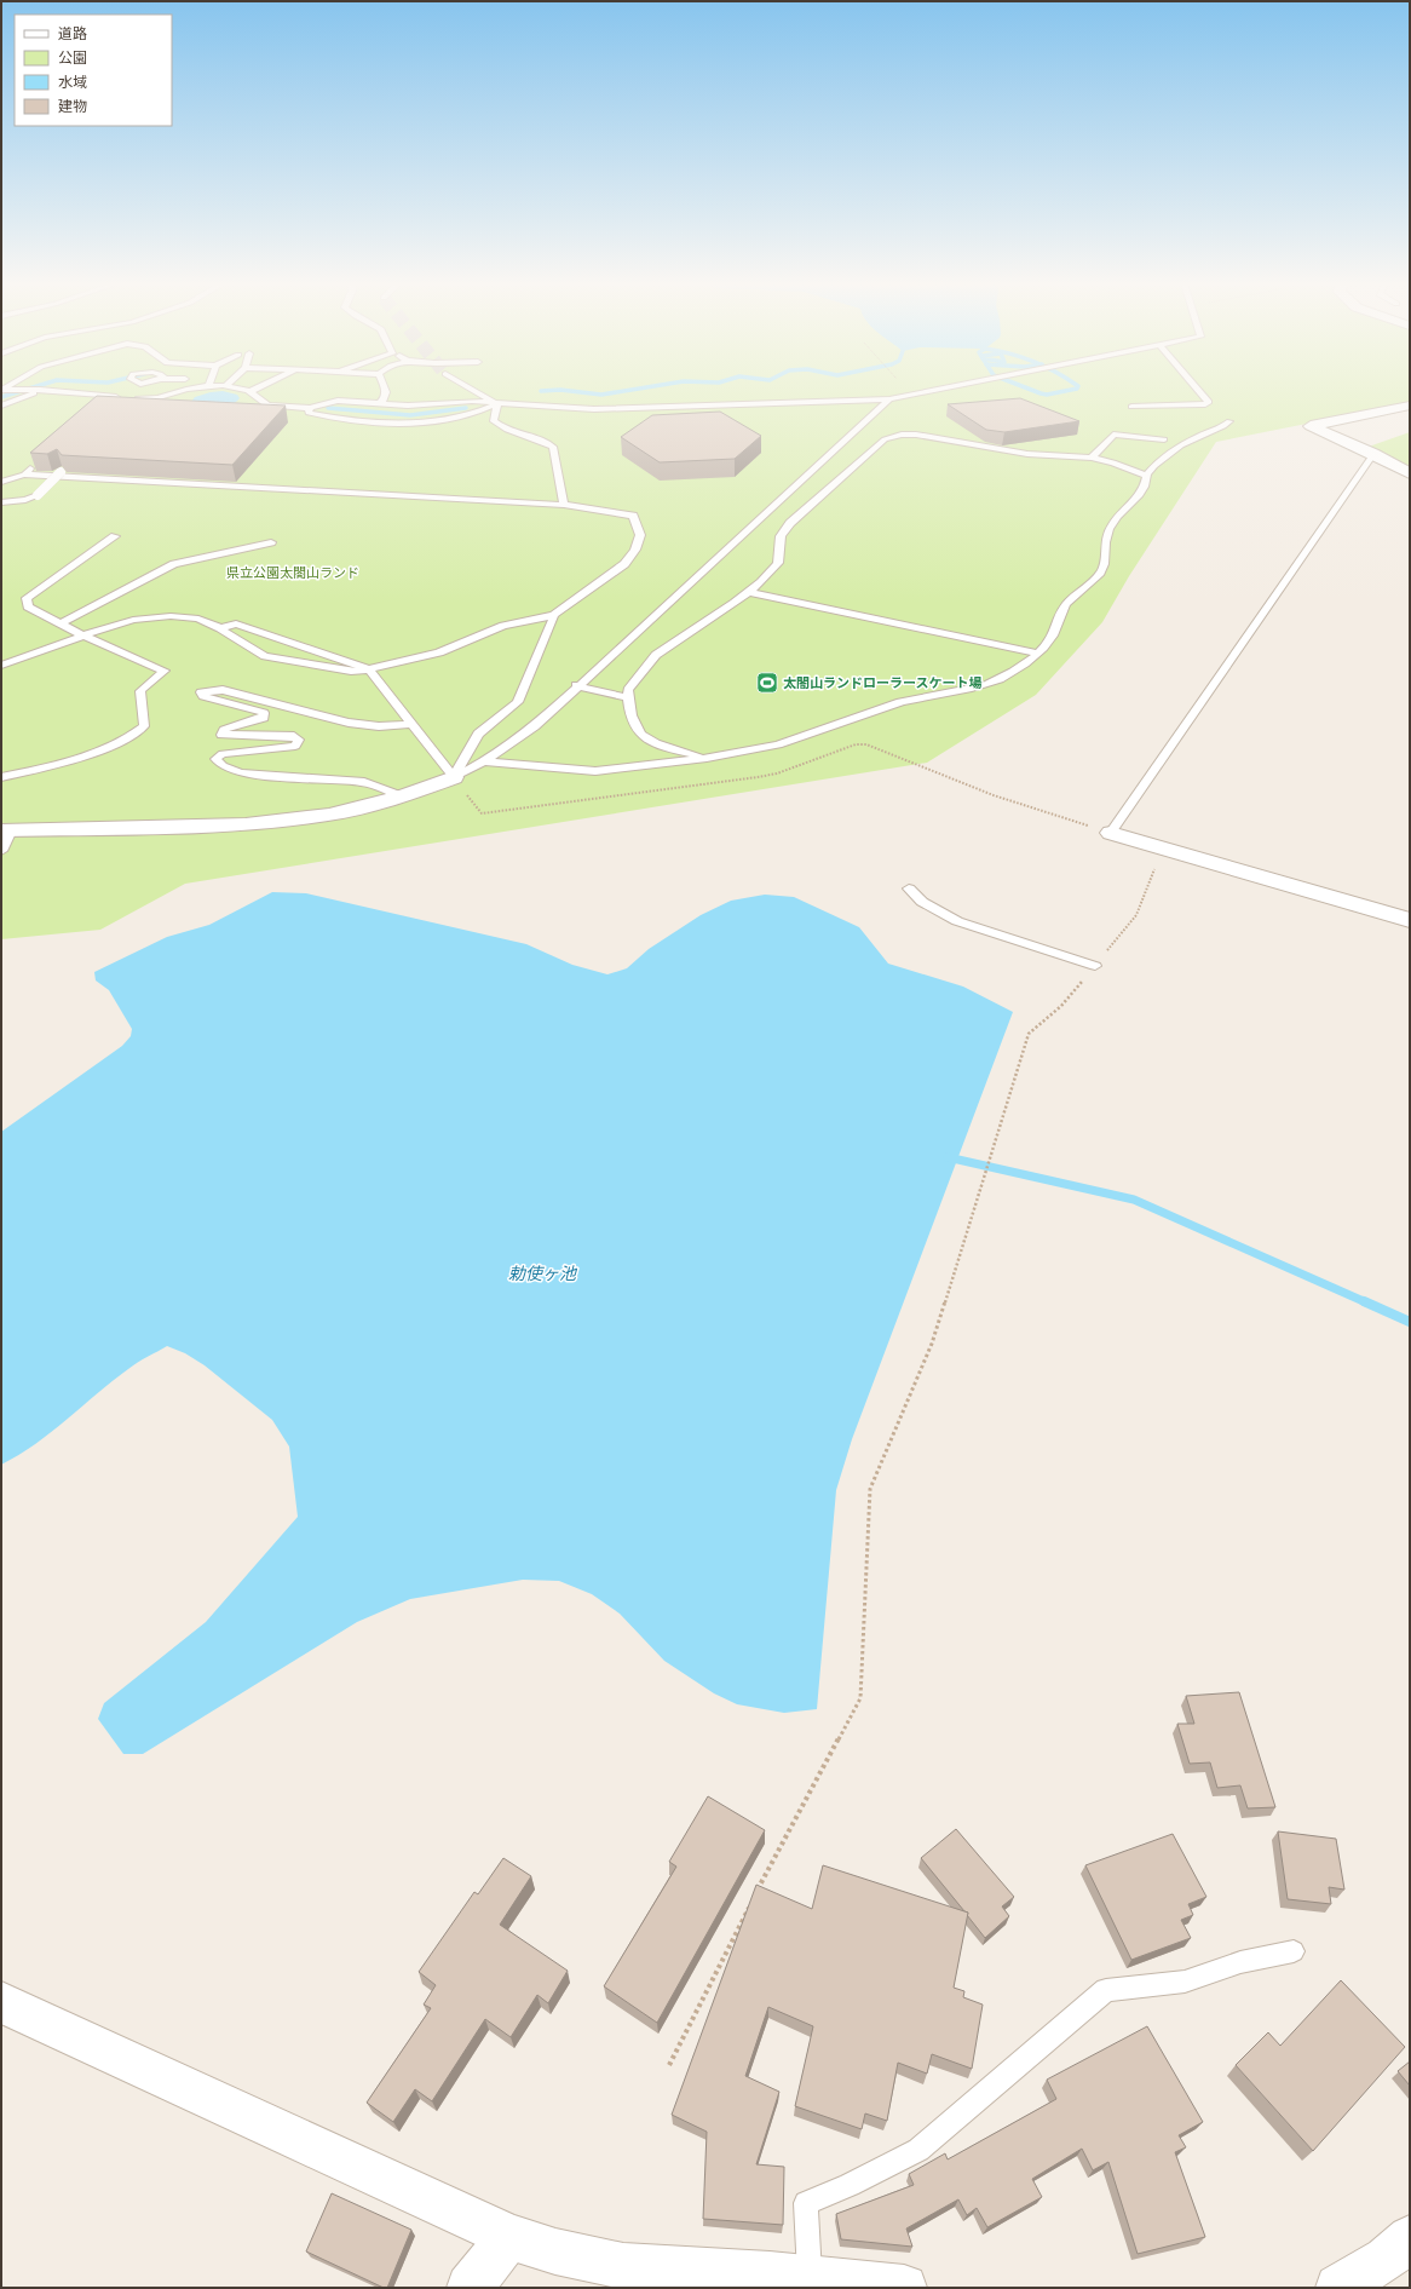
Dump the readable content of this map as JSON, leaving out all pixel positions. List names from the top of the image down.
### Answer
{
  "water": ["勅使ヶ池"],
  "parks": ["県立公園太閤山ランド"],
  "places": {
    "sports": ["太閤山ランドローラースケート場"]
  },
  "legend": [
    "道路",
    "公園",
    "水域",
    "建物"
  ]
}
